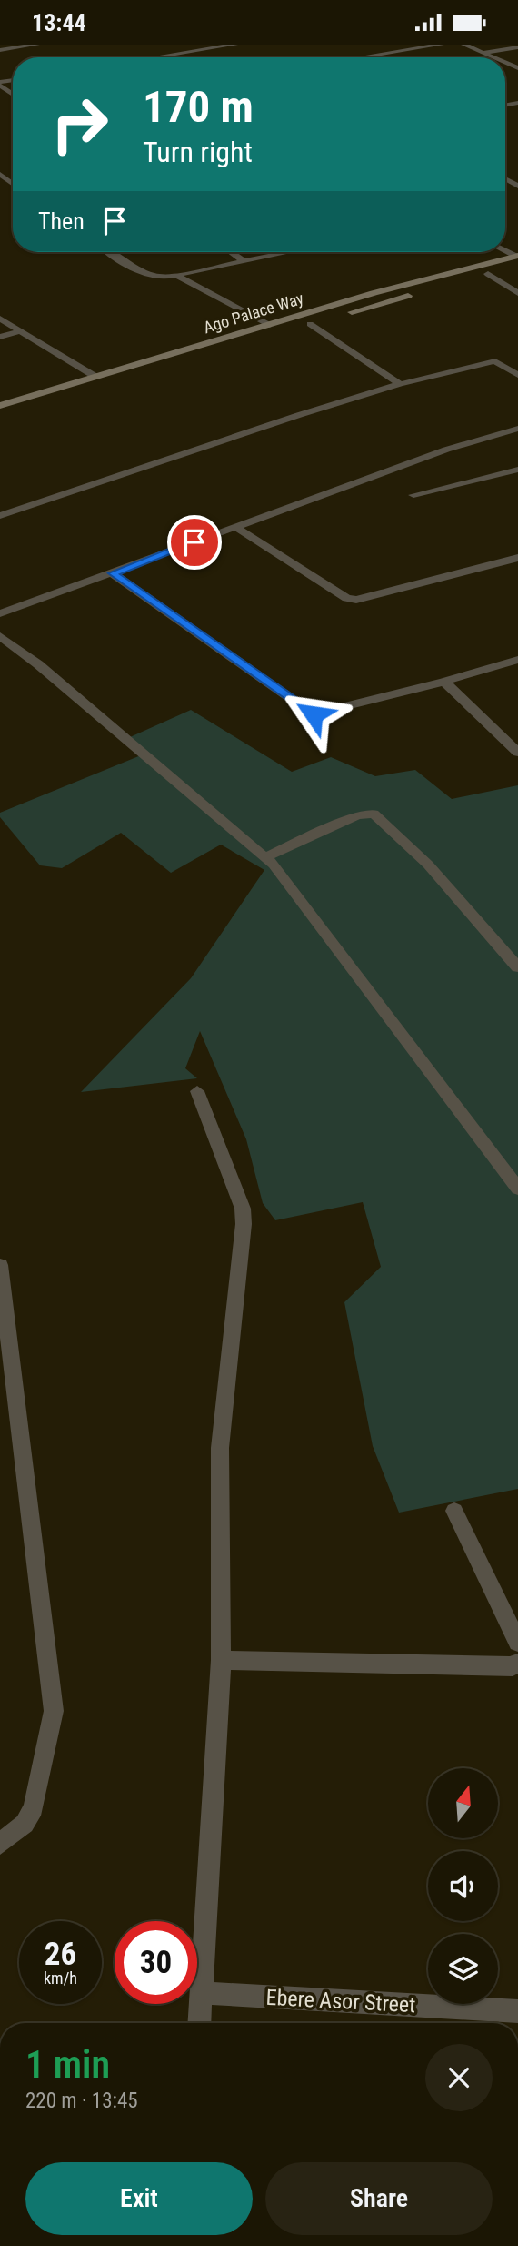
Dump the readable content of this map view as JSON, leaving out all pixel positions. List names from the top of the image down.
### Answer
{
  "streets": {
    "main road": ["Ago Palace Way"],
    "street": ["Ebere Asor Street"]
  },
  "north": "top",
  "page": {
    "status": "13:44",
    "turn": ["170 m", "Turn right"],
    "then": "Then",
    "speed": "26 km/h",
    "limit": "30",
    "heading": ["1 min", "220 m · 13:45"],
    "buttons": ["Exit", "Share"]
  }
}
